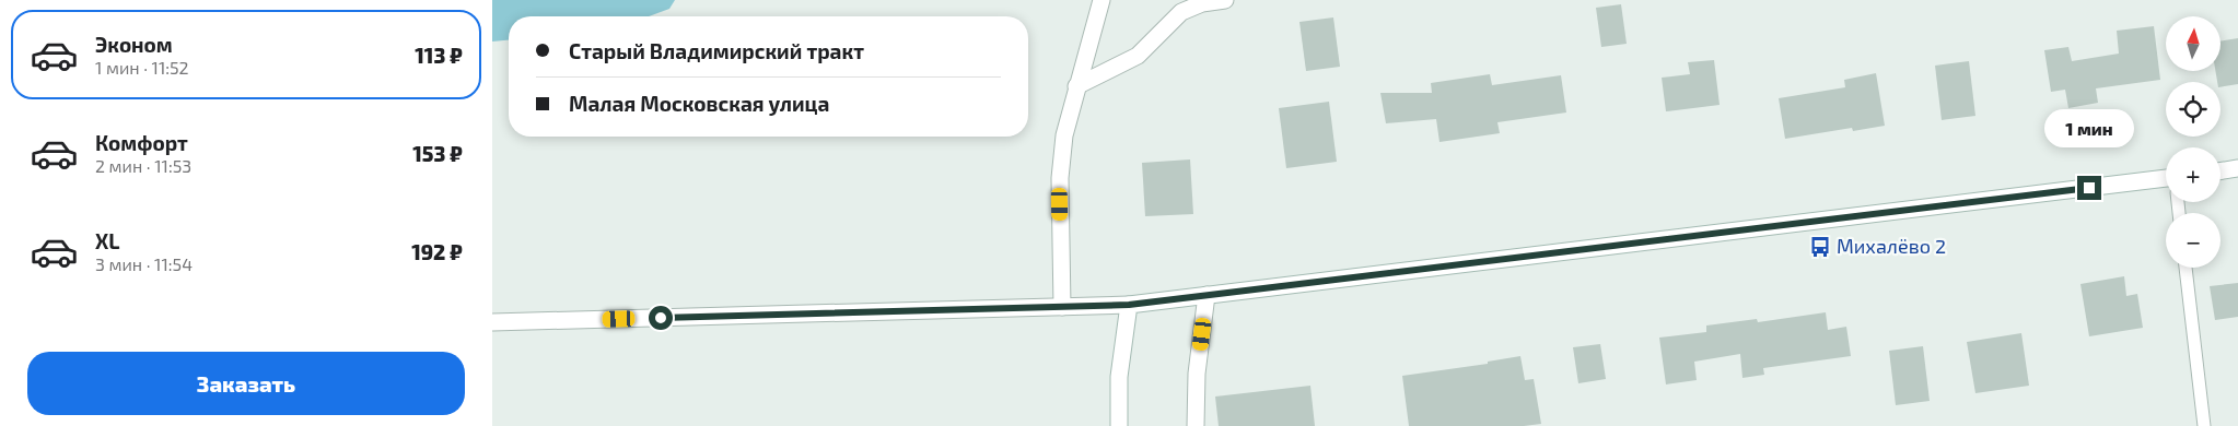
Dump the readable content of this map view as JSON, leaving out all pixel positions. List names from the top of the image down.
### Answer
{
  "places": {
    "bus stop": ["Михалёво 2"]
  },
  "north": "top",
  "page": {
    "list": [
      {
        "name": "Эконом",
        "note": "1 мин · 11:52",
        "value": "113 ₽"
      },
      {
        "name": "Комфорт",
        "note": "2 мин · 11:53",
        "value": "153 ₽"
      },
      {
        "name": "XL",
        "note": "3 мин · 11:54",
        "value": "192 ₽"
      }
    ],
    "map_buttons": ["+", "−"],
    "banner": ["Старый Владимирский тракт", "Малая Московская улица"],
    "bubble": "1 мин",
    "buttons": "Заказать"
  }
}
